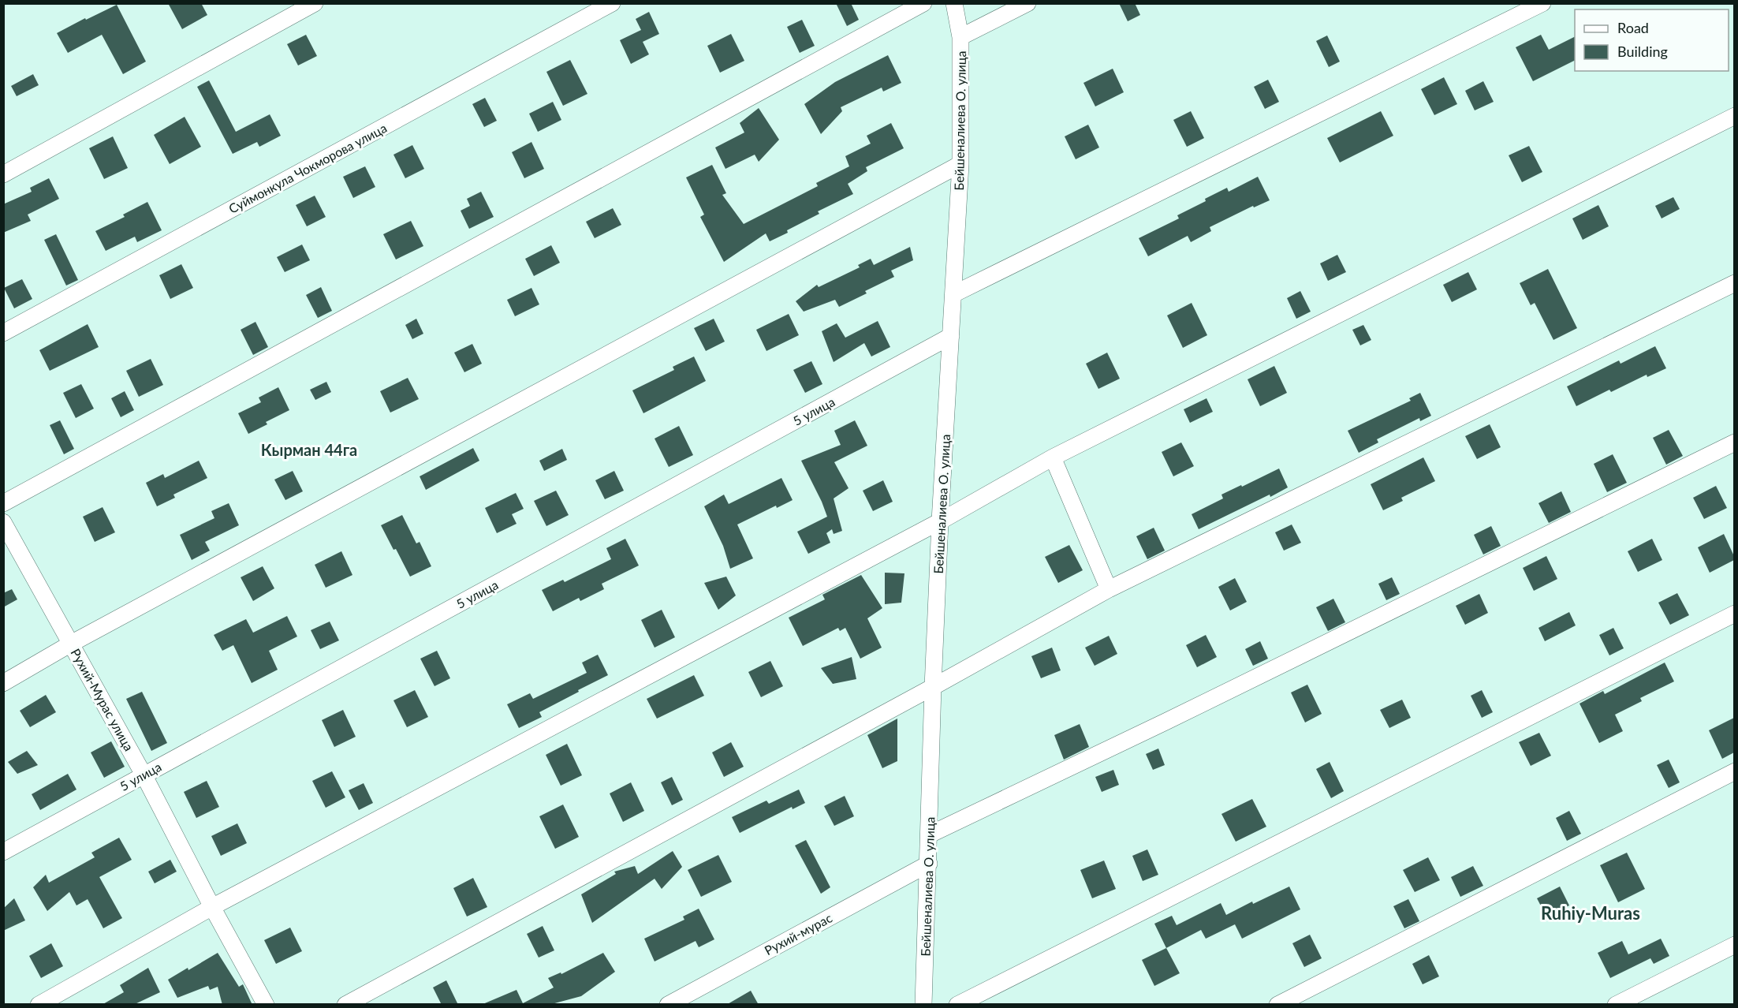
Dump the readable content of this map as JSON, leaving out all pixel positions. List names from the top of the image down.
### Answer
{
  "streets": {
    "street": [
      "Бейшеналиева О. улица",
      "Суймонкула Чокморова улица",
      "5 улица",
      "Рухий-Мурас улица",
      "Рухий-мурас"
    ]
  },
  "crossings": [
    ["Бейшеналиева О. улица", "5 улица"],
    ["Бейшеналиева О. улица", "Рухий-мурас"],
    ["5 улица", "Рухий-Мурас улица"]
  ],
  "districts": ["Кырман 44га", "Ruhiy-Muras"],
  "legend": ["Road", "Building"]
}
